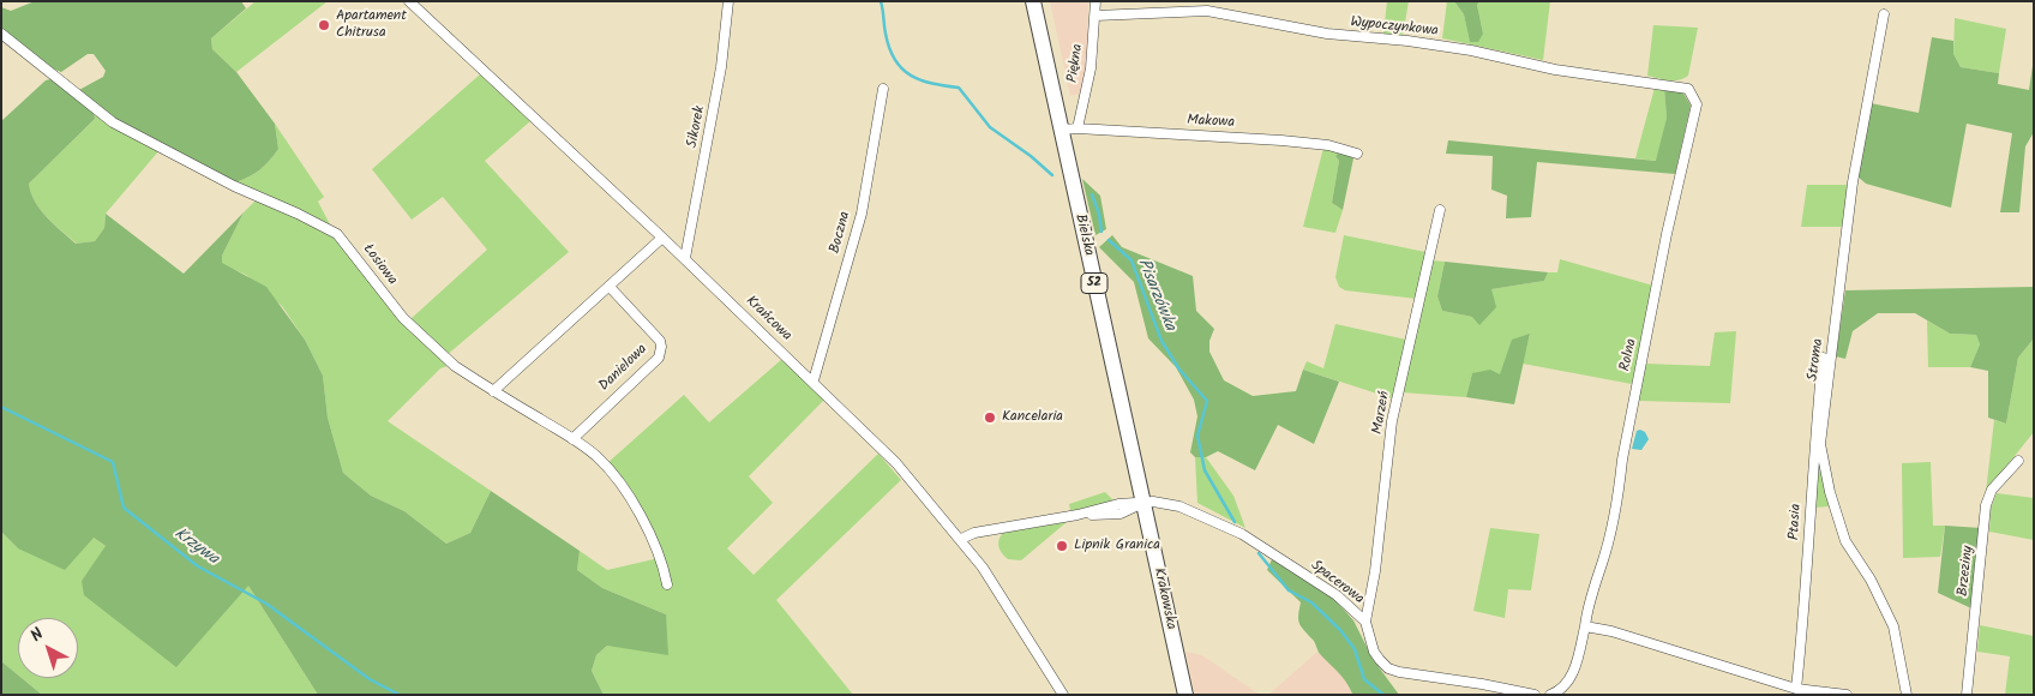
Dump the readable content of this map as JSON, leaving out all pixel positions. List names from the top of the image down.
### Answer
{
  "streets": {
    "main road": ["Bielska", "52", "Krakowska"],
    "street": [
      "Wypoczynkowa",
      "Piękna",
      "Makowa",
      "Sikorek",
      "Boczna",
      "Łosiowa",
      "Krańcowa",
      "Rolna",
      "Stroma",
      "Danielowa",
      "Marzeń",
      "Ptasia",
      "Brzeziny",
      "Spacerowa"
    ]
  },
  "crossings": [
    ["Wypoczynkowa", "Piękna"],
    ["Wypoczynkowa", "Rolna"],
    ["Piękna", "Makowa"],
    ["Piękna", "Bielska"],
    ["Makowa", "Bielska"],
    ["Sikorek", "Krańcowa"],
    ["Boczna", "Krańcowa"],
    ["Bielska", "Spacerowa"],
    ["Bielska", "Krakowska"],
    ["Łosiowa", "Danielowa"],
    ["Krańcowa", "Spacerowa"],
    ["Marzeń", "Spacerowa"],
    ["Spacerowa", "Krakowska"]
  ],
  "water": ["Pisarzówka", "Krzywa"],
  "places": ["Apartament Chitrusa", "Kancelaria", "Lipnik Granica"],
  "north": "top left"
}
